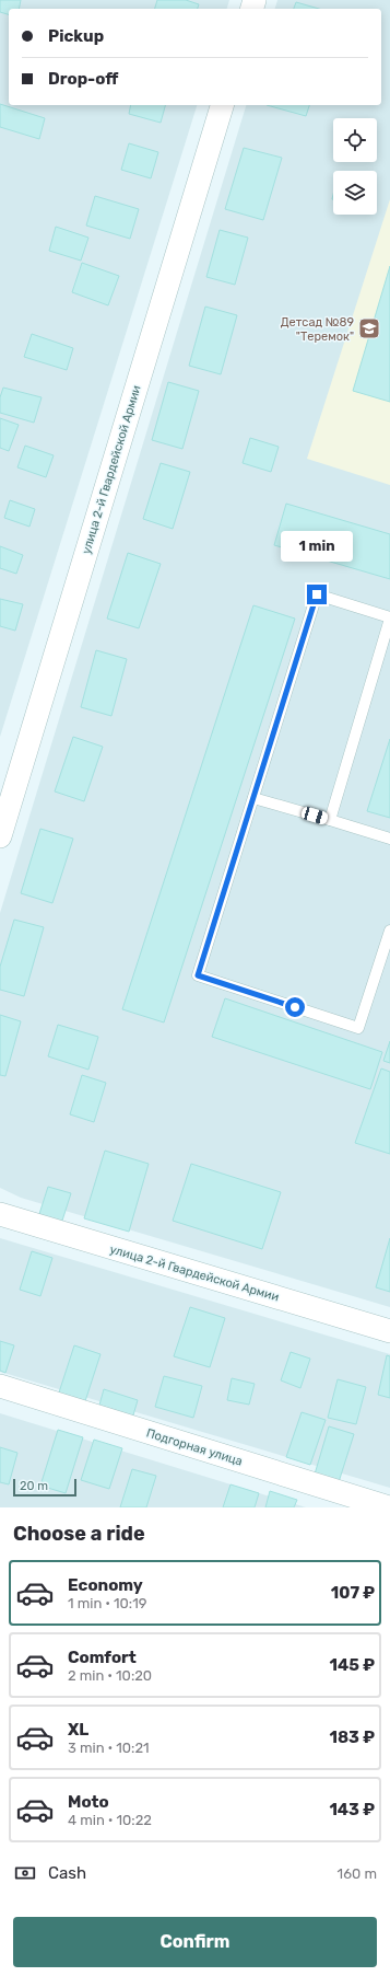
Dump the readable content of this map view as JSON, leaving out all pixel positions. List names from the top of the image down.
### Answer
{
  "streets": {
    "street": ["улица 2-й Гвардейской Армии", "Подгорная улица"]
  },
  "places": {
    "school or university": ["Детсад №89 \"Теремок\""]
  },
  "scale_bar": "20 m",
  "page": {
    "banner": ["Pickup", "Drop-off"],
    "bubble": "1 min",
    "scale": "20 m",
    "heading": "Choose a ride",
    "list": [
      {
        "name": "Economy",
        "note": "1 min · 10:19",
        "value": "107 ₽"
      },
      {
        "name": "Comfort",
        "note": "2 min · 10:20",
        "value": "145 ₽"
      },
      {
        "name": "XL",
        "note": "3 min · 10:21",
        "value": "183 ₽"
      },
      {
        "name": "Moto",
        "note": "4 min · 10:22",
        "value": "143 ₽"
      }
    ],
    "pay": ["Cash", "160 m"],
    "buttons": "Confirm"
  }
}
